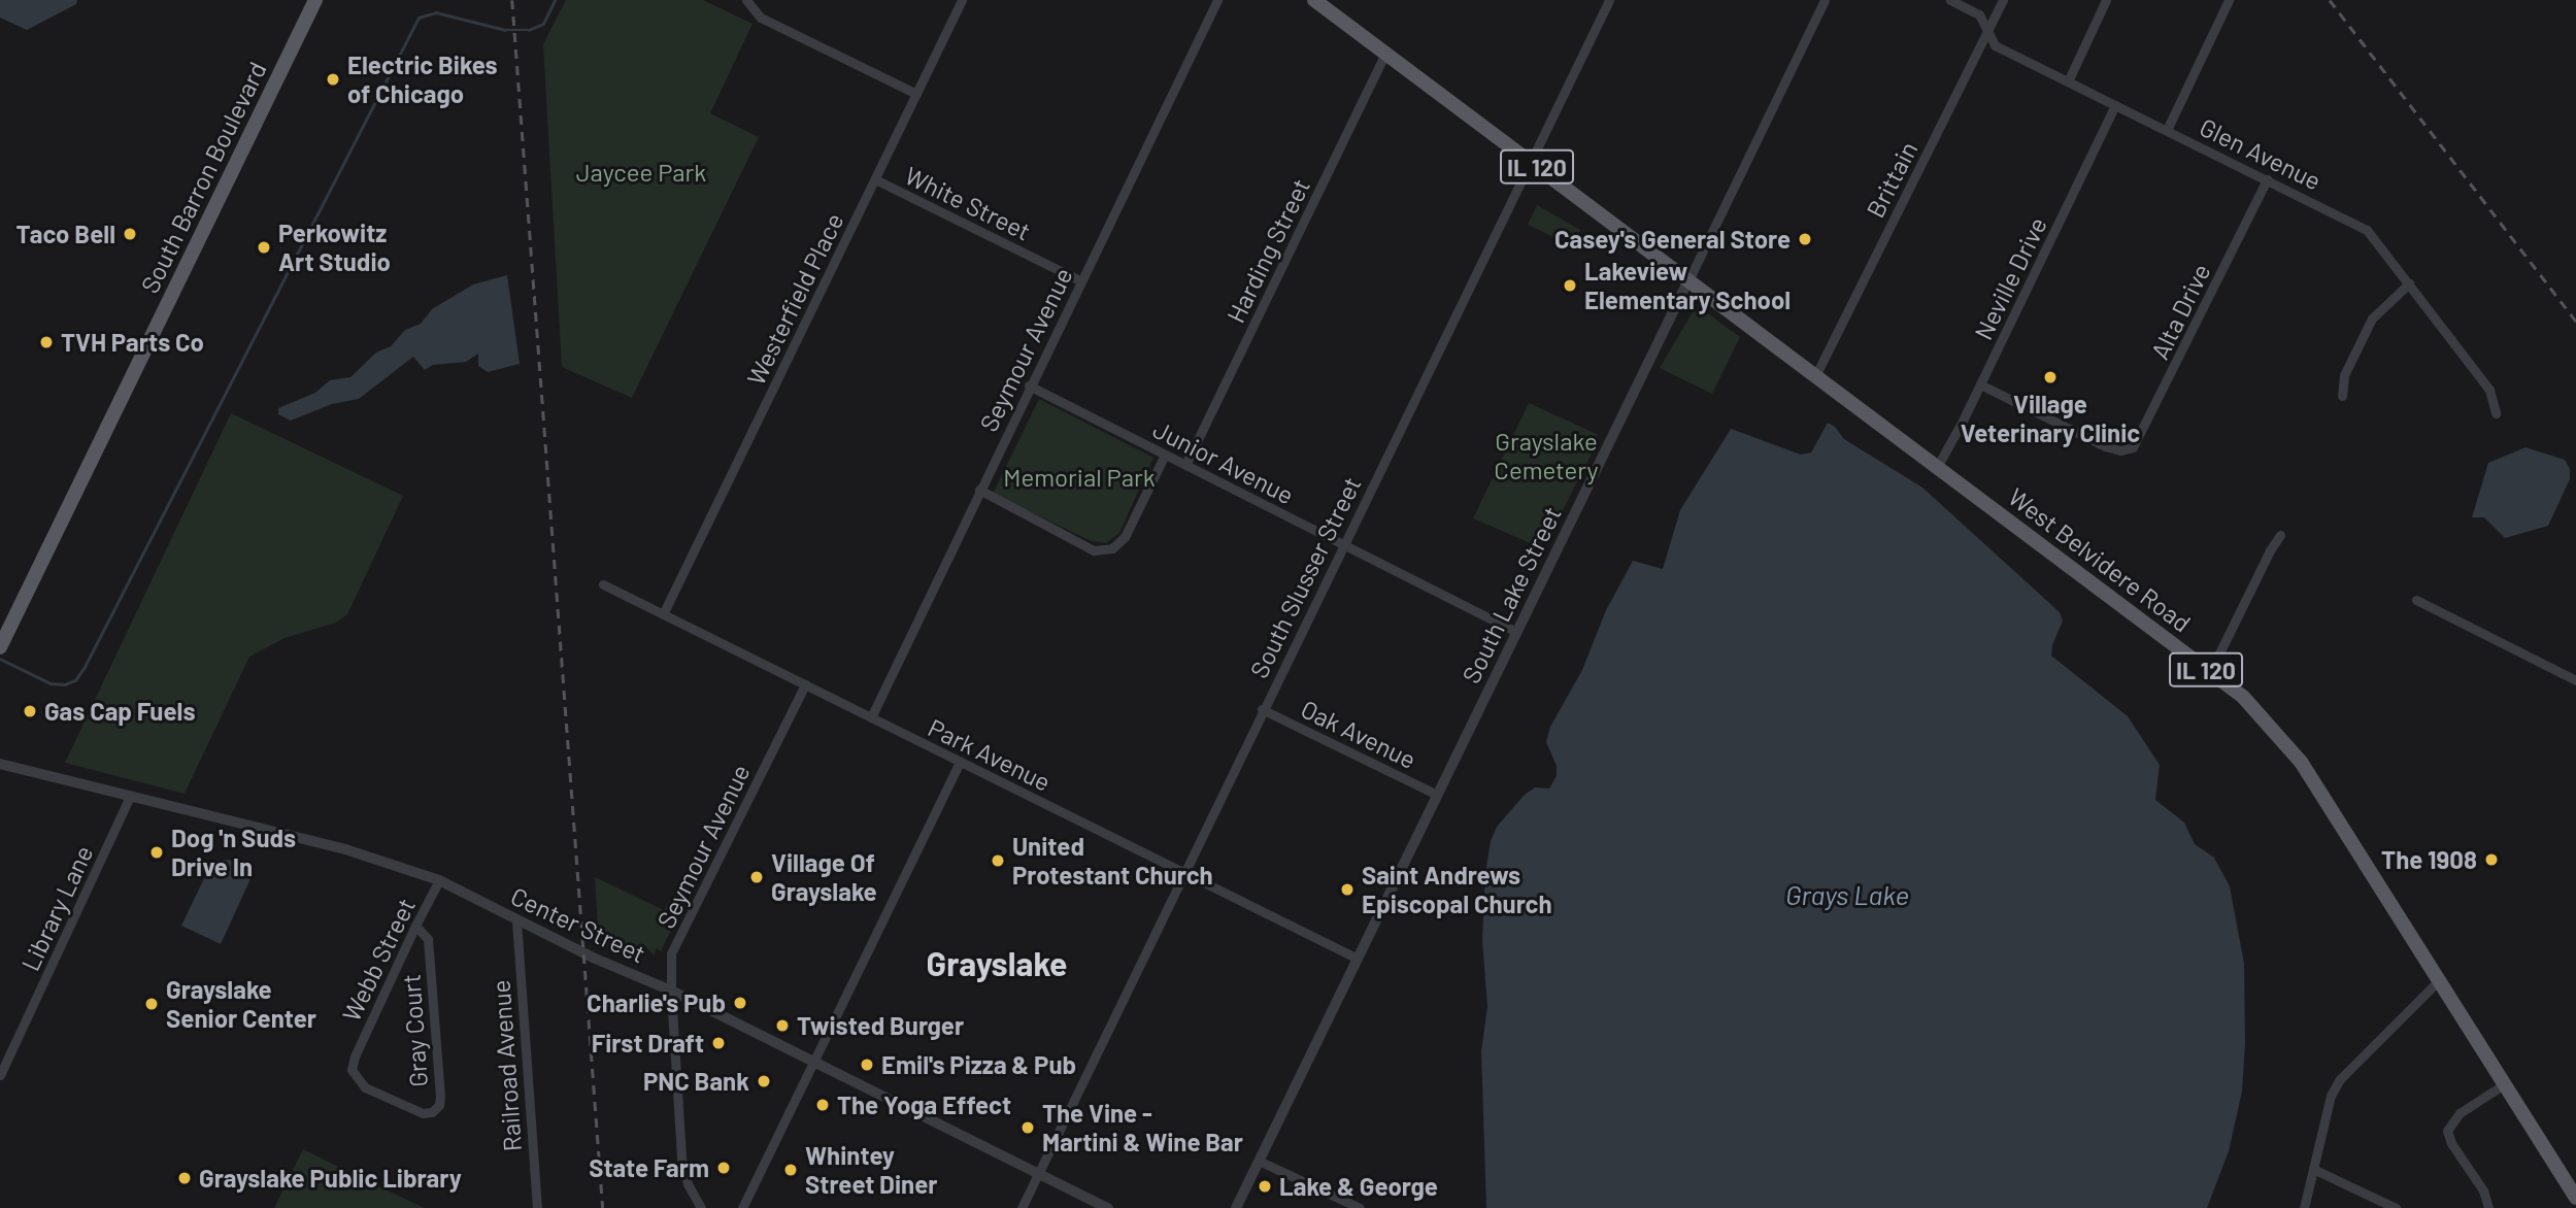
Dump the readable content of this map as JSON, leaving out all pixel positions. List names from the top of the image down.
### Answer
{
  "streets": {
    "main road": ["IL 120", "South Barron Boulevard", "West Belvidere Road"],
    "street": [
      "Glen Avenue",
      "Brittain",
      "White Street",
      "Harding Street",
      "Neville Drive",
      "Westerfield Place",
      "Alta Drive",
      "Seymour Avenue",
      "Junior Avenue",
      "South Slusser Street",
      "South Lake Street",
      "Oak Avenue",
      "Park Avenue",
      "Library Lane",
      "Center Street",
      "Webb Street",
      "Gray Court",
      "Railroad Avenue"
    ]
  },
  "crossings": [
    ["Glen Avenue", "Brittain"],
    ["Glen Avenue", "Neville Drive"],
    ["Glen Avenue", "Alta Drive"],
    ["IL 120", "Harding Street"],
    ["IL 120", "West Belvidere Road"],
    ["IL 120", "South Slusser Street"],
    ["IL 120", "South Lake Street"],
    ["Brittain", "West Belvidere Road"],
    ["White Street", "Westerfield Place"],
    ["White Street", "Seymour Avenue"],
    ["Harding Street", "Junior Avenue"],
    ["Neville Drive", "Alta Drive"],
    ["Neville Drive", "West Belvidere Road"],
    ["Westerfield Place", "Park Avenue"],
    ["Seymour Avenue", "Junior Avenue"],
    ["Seymour Avenue", "Park Avenue"],
    ["Seymour Avenue", "Center Street"],
    ["Junior Avenue", "South Slusser Street"],
    ["Junior Avenue", "South Lake Street"],
    ["West Belvidere Road", "South Lake Street"],
    ["South Slusser Street", "Oak Avenue"],
    ["South Slusser Street", "Park Avenue"],
    ["South Slusser Street", "Center Street"],
    ["South Lake Street", "Oak Avenue"],
    ["South Lake Street", "Park Avenue"],
    ["Library Lane", "Center Street"],
    ["Center Street", "Webb Street"],
    ["Center Street", "Railroad Avenue"],
    ["Webb Street", "Gray Court"]
  ],
  "districts": ["Grayslake"],
  "water": ["Grays Lake"],
  "parks": ["Jaycee Park", "Grayslake Cemetery", "Memorial Park"],
  "places": [
    "Electric Bikes of Chicago",
    "Taco Bell",
    "Casey's General Store",
    "Perkowitz Art Studio",
    "Lakeview Elementary School",
    "TVH Parts Co",
    "Village Veterinary Clinic",
    "Gas Cap Fuels",
    "Dog 'n Suds Drive In",
    "The 1908",
    "United Protestant Church",
    "Village Of Grayslake",
    "Saint Andrews Episcopal Church",
    "Charlie's Pub",
    "Grayslake Senior Center",
    "Twisted Burger",
    "First Draft",
    "Emil's Pizza & Pub",
    "PNC Bank",
    "The Yoga Effect",
    "The Vine - Martini & Wine Bar",
    "State Farm",
    "Whintey Street Diner",
    "Grayslake Public Library",
    "Lake & George"
  ]
}
